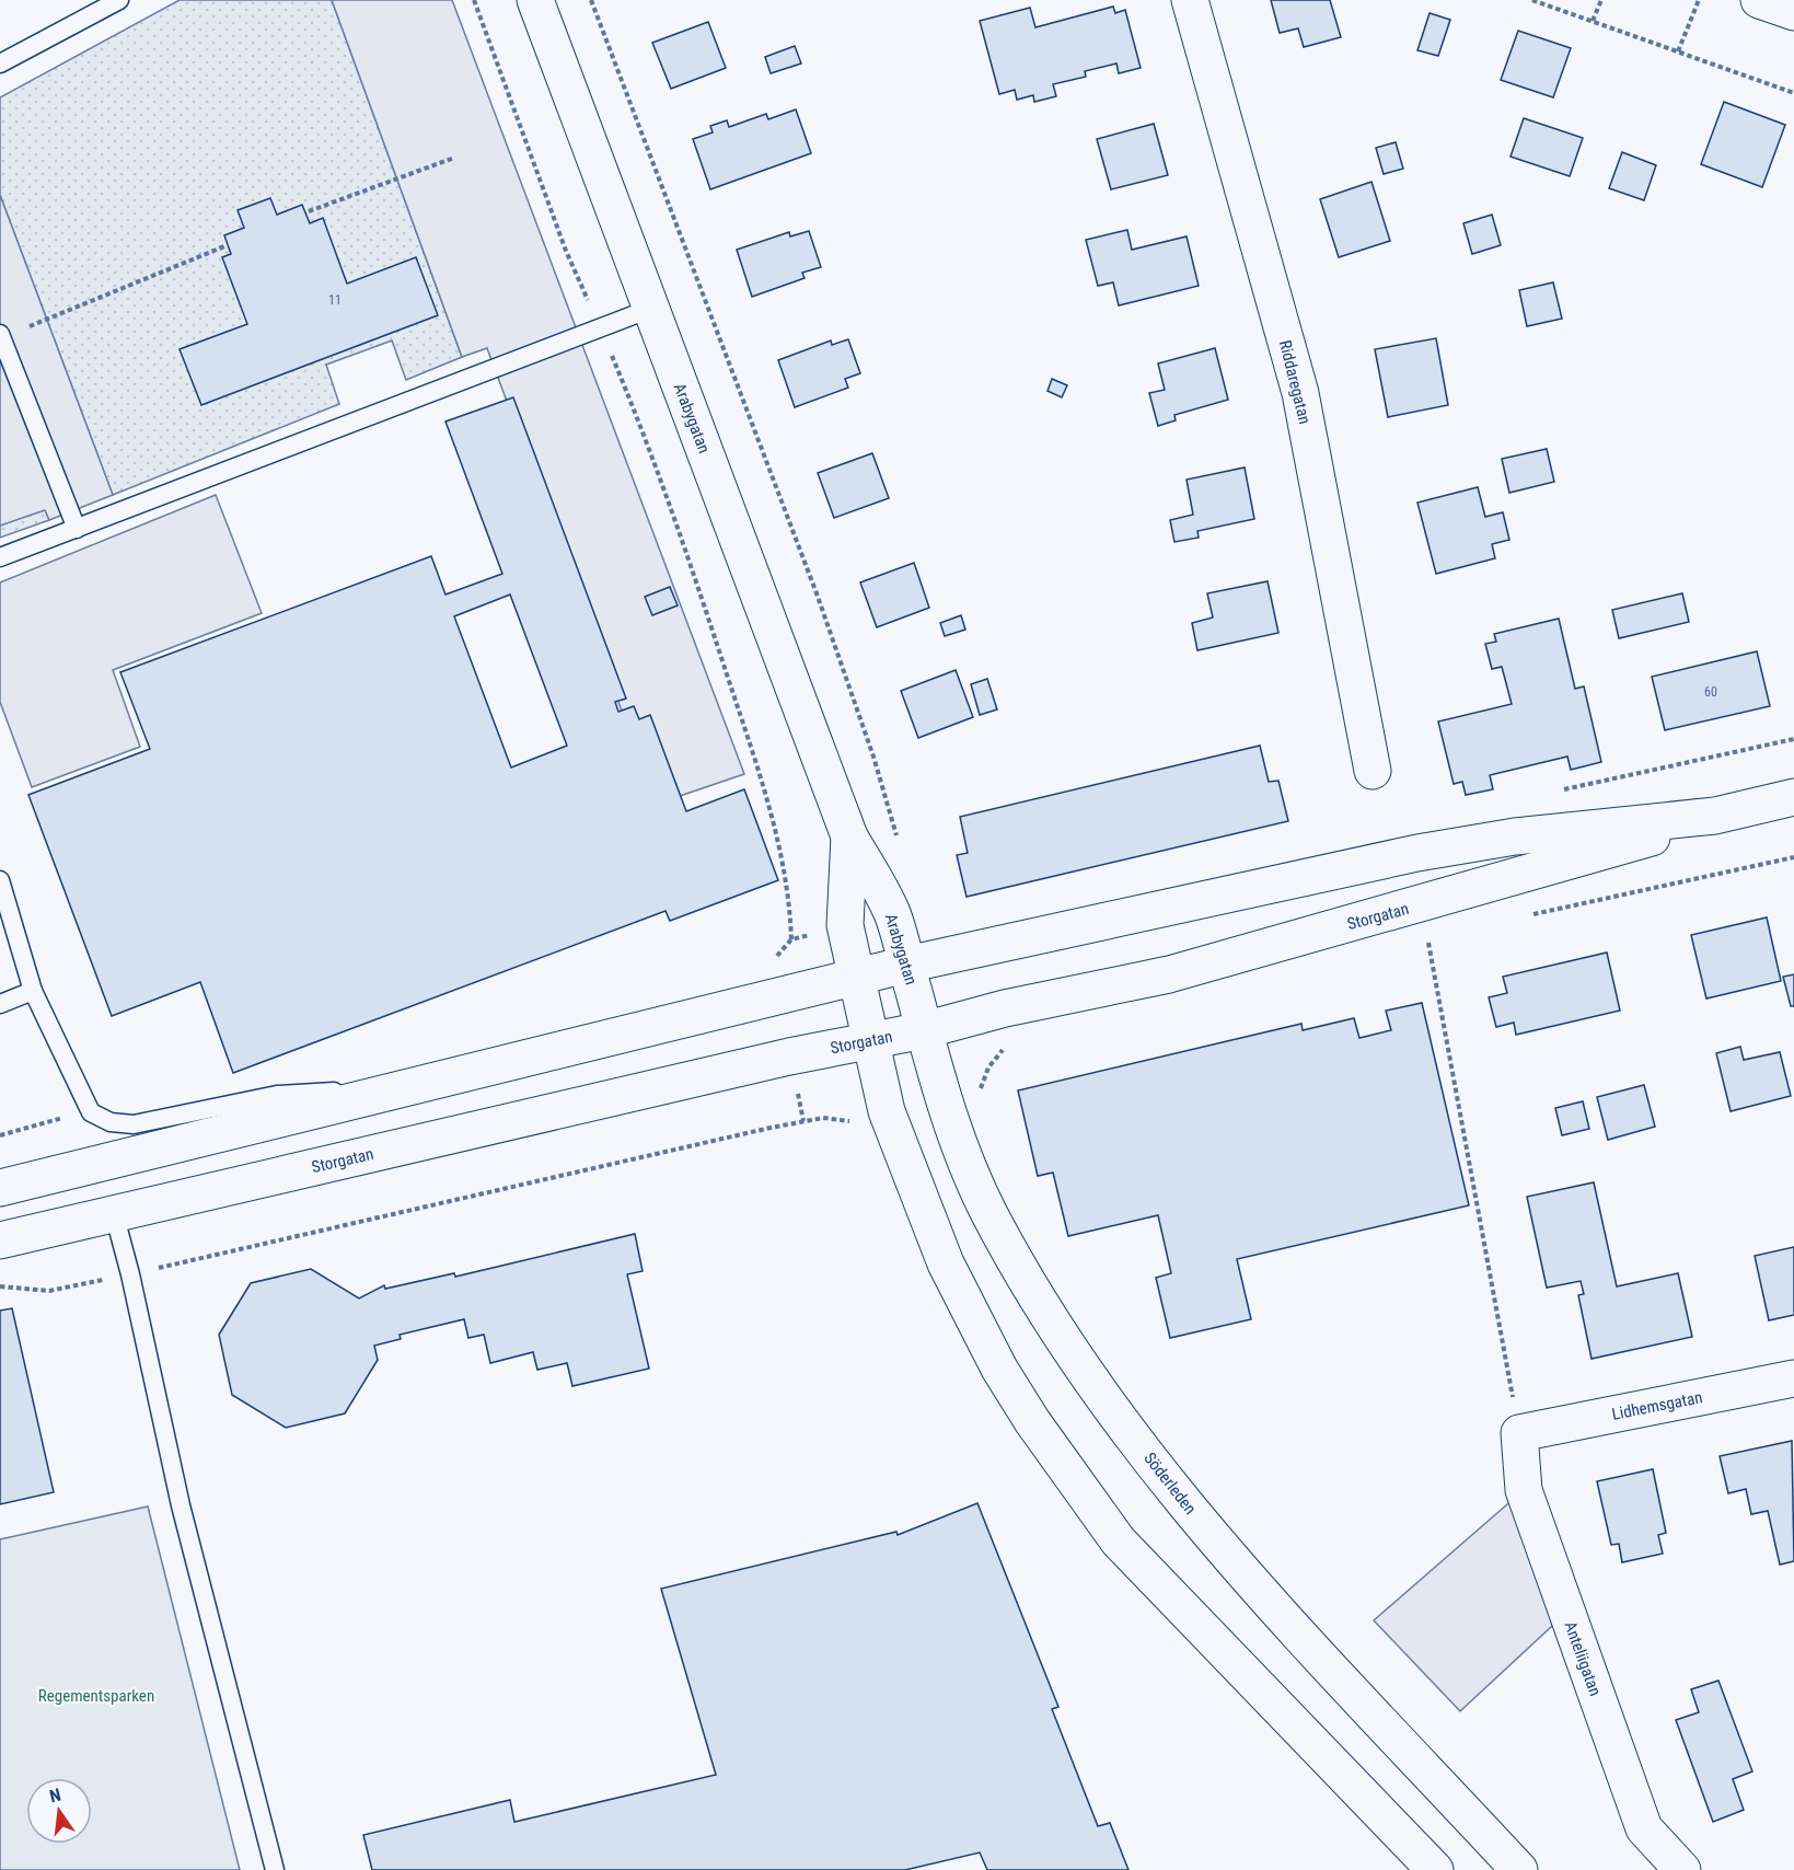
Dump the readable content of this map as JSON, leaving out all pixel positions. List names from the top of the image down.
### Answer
{
  "streets": {
    "street": [
      "Riddaregatan",
      "Arabygatan",
      "Storgatan",
      "Lidhemsgatan",
      "Söderleden",
      "Anteliigatan"
    ]
  },
  "crossings": [
    ["Arabygatan", "Storgatan"],
    ["Arabygatan", "Söderleden"],
    ["Storgatan", "Söderleden"],
    ["Lidhemsgatan", "Anteliigatan"]
  ],
  "parks": ["Regementsparken"],
  "house_numbers": ["11", "60"],
  "north": "top"
}
